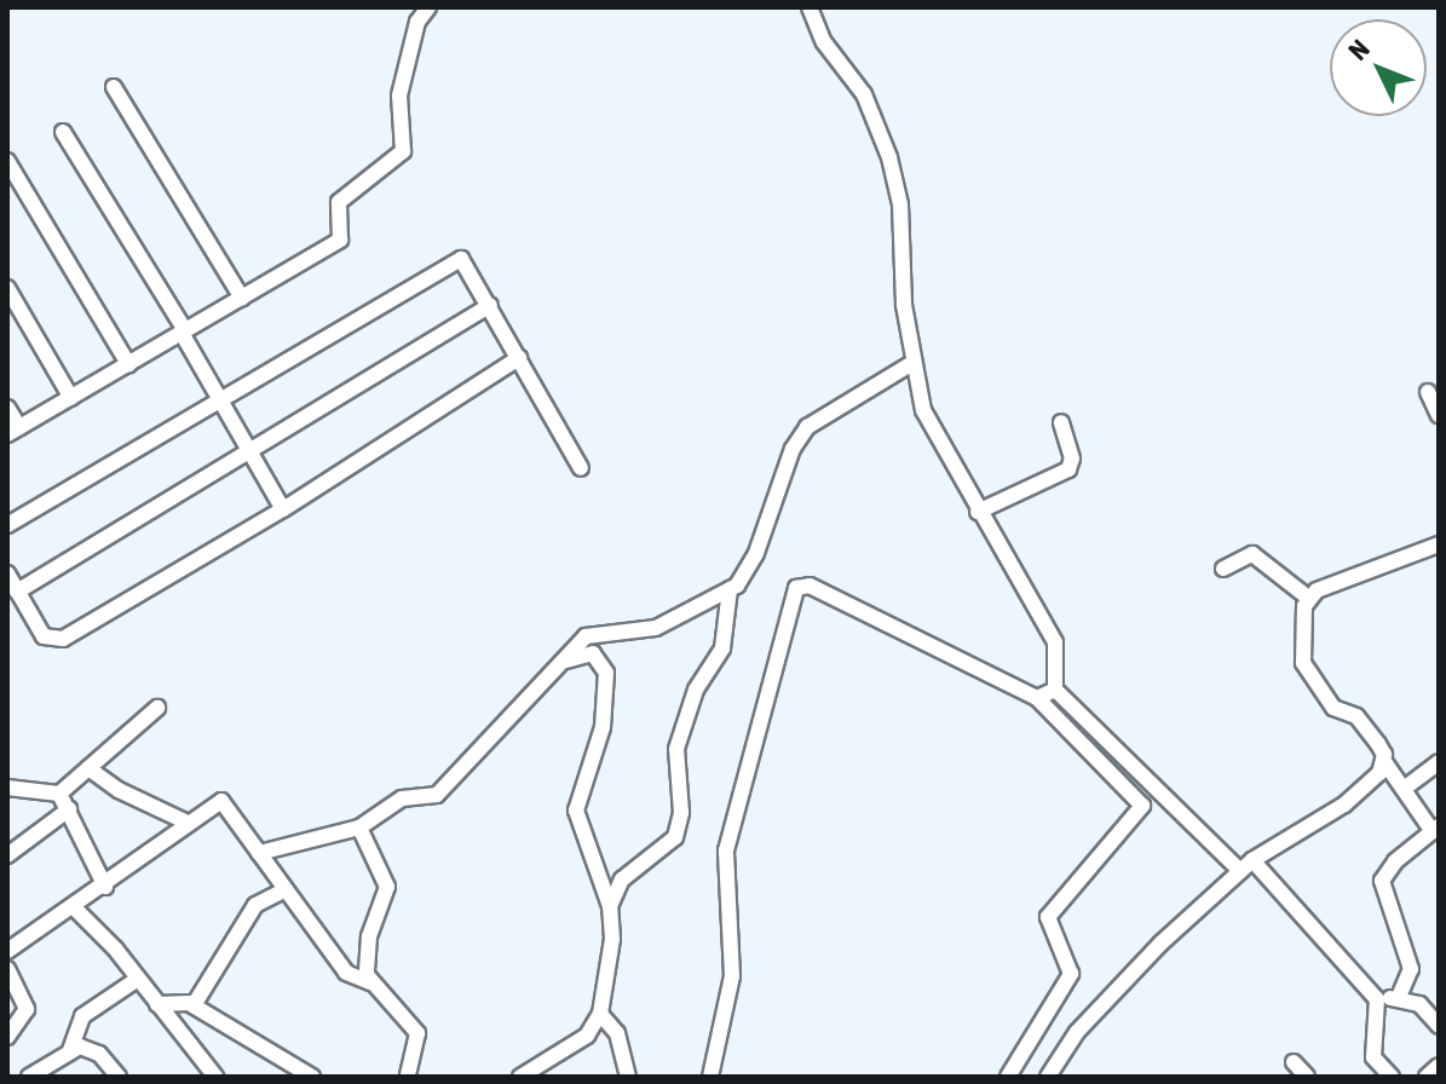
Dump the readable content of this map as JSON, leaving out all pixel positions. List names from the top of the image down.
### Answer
{
  "north": "top left"
}
